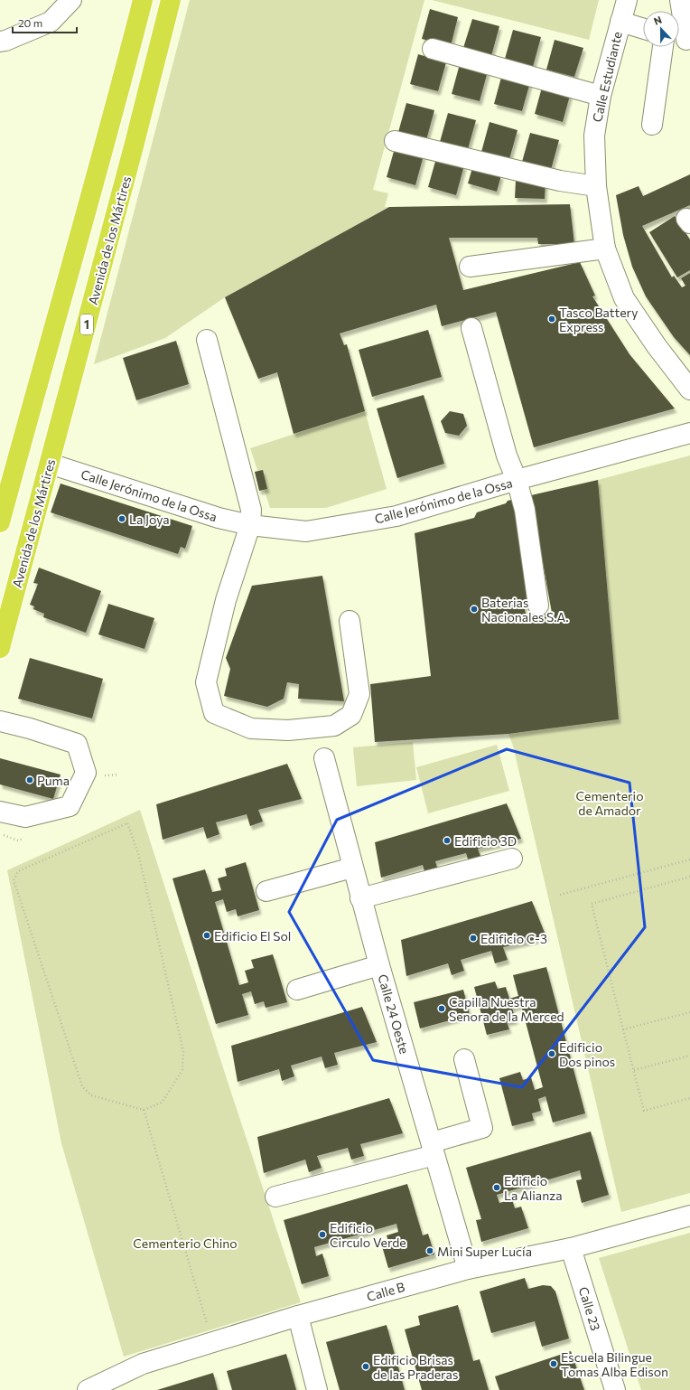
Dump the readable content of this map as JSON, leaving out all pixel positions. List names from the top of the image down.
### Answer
{
  "streets": {
    "highway": ["Avenida de los Mártires", "1"],
    "street": [
      "Calle Estudiante",
      "Calle Jerónimo de la Ossa",
      "Calle 24 Oeste",
      "Calle B",
      "Calle 23"
    ]
  },
  "crossings": [
    ["Avenida de los Mártires", "Calle Jerónimo de la Ossa"],
    ["Calle 24 Oeste", "Calle B"],
    ["Calle B", "Calle 23"]
  ],
  "parks": ["Cementerio de Amador", "Cementerio Chino"],
  "places": [
    "Tasco Battery Express",
    "La Joya",
    "Baterias Nacionales S.A.",
    "Puma",
    "Edificio 3D",
    "Edificio El Sol",
    "Edificio C-3",
    "Capilla Nuestra Senora de la Merced",
    "Edificio Dos pinos",
    "Edificio La Alianza",
    "Edificio Circulo Verde",
    "Mini Super Lucía",
    "Escuela Bilingue Tomas Alba Edison",
    "Edificio Brisas de las Praderas"
  ],
  "scale_bar": "20 m",
  "north": "top"
}
